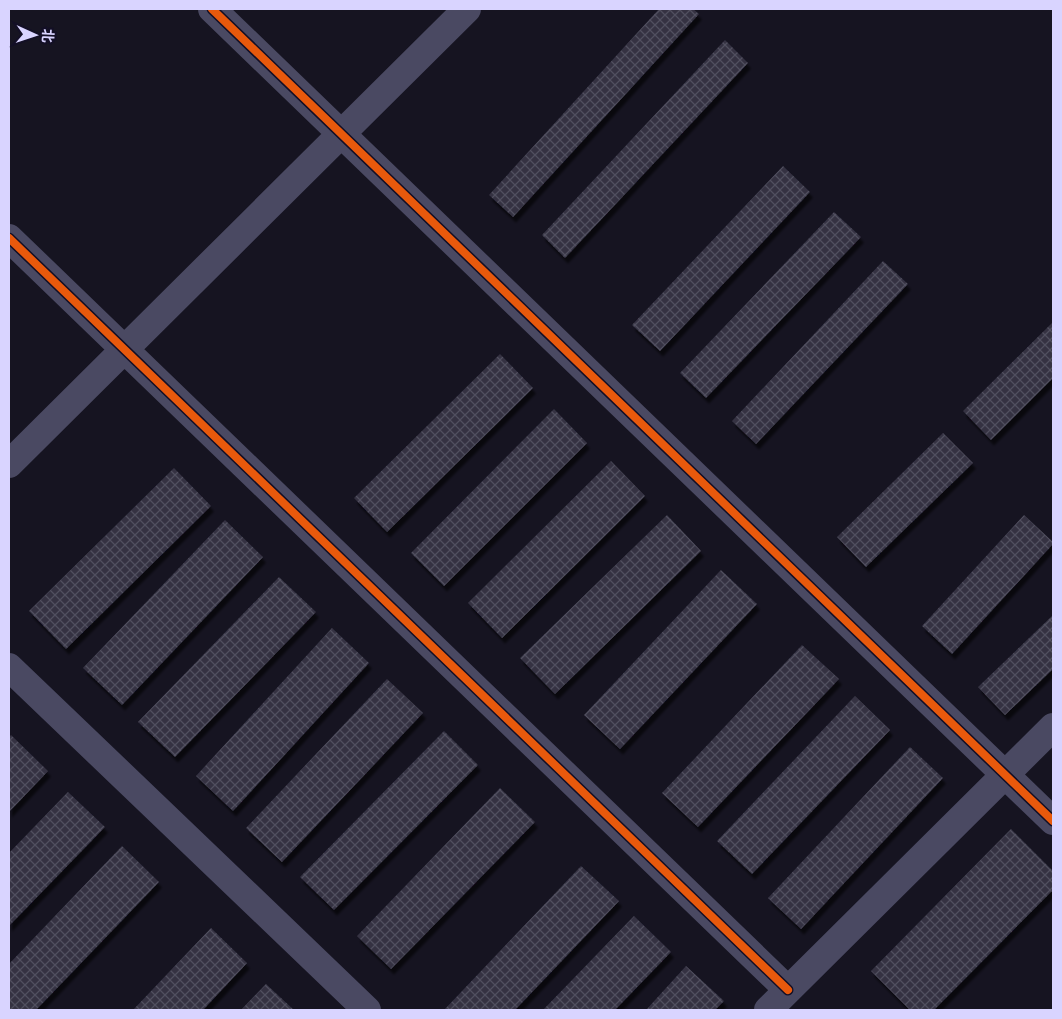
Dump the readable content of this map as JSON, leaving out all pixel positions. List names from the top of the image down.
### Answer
{
  "north": "right"
}
